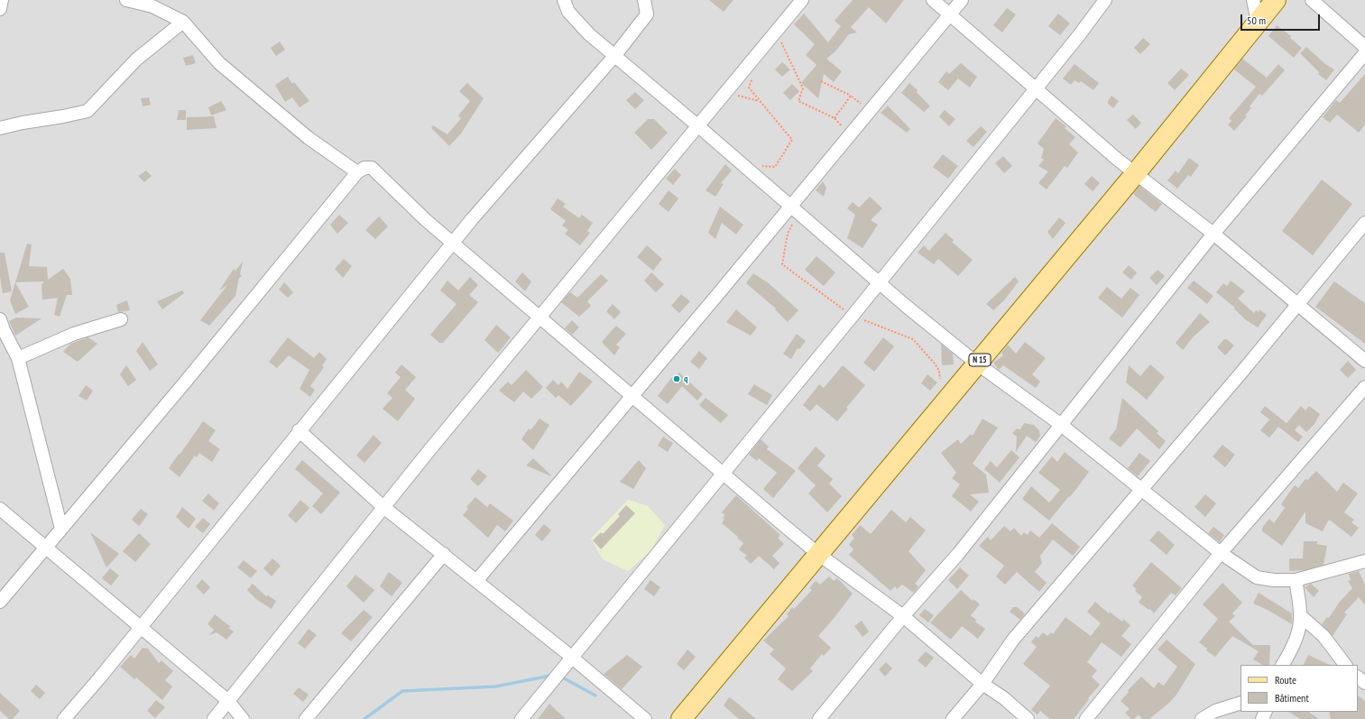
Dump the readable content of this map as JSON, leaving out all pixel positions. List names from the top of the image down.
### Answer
{
  "streets": {
    "main road": ["N 15"]
  },
  "places": ["q"],
  "legend": ["Route", "Bâtiment"],
  "scale_bar": "50 m"
}
